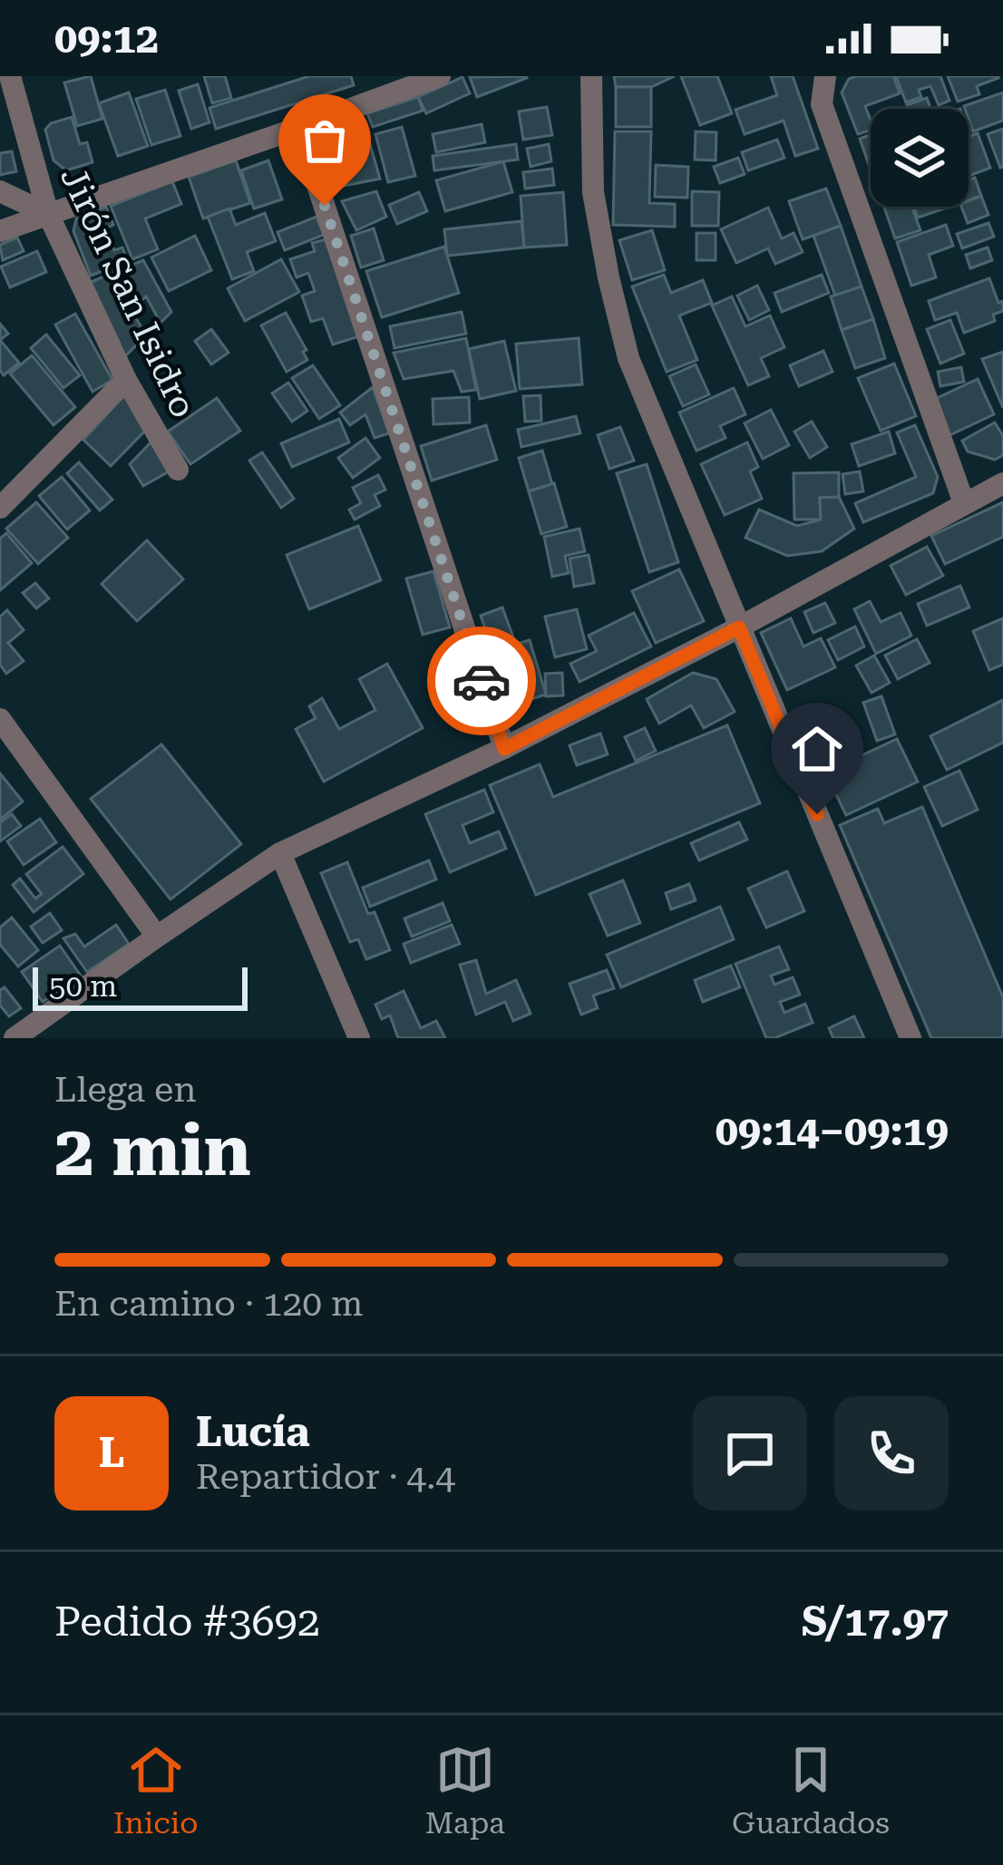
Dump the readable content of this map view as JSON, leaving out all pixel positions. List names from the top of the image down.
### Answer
{
  "streets": {
    "street": ["Jirón San Isidro"]
  },
  "scale_bar": "50 m",
  "page": {
    "status": "09:12",
    "scale": "50 m",
    "heading": ["2 min", "Llega en", "09:14–09:19"],
    "panel": [
      "Lucía",
      "Repartidor · 4.4",
      "Pedido #3692",
      "S/17.97"
    ],
    "bar": "En camino · 120 m",
    "round": "L",
    "tabs": ["Inicio", "Mapa", "Guardados"]
  }
}
